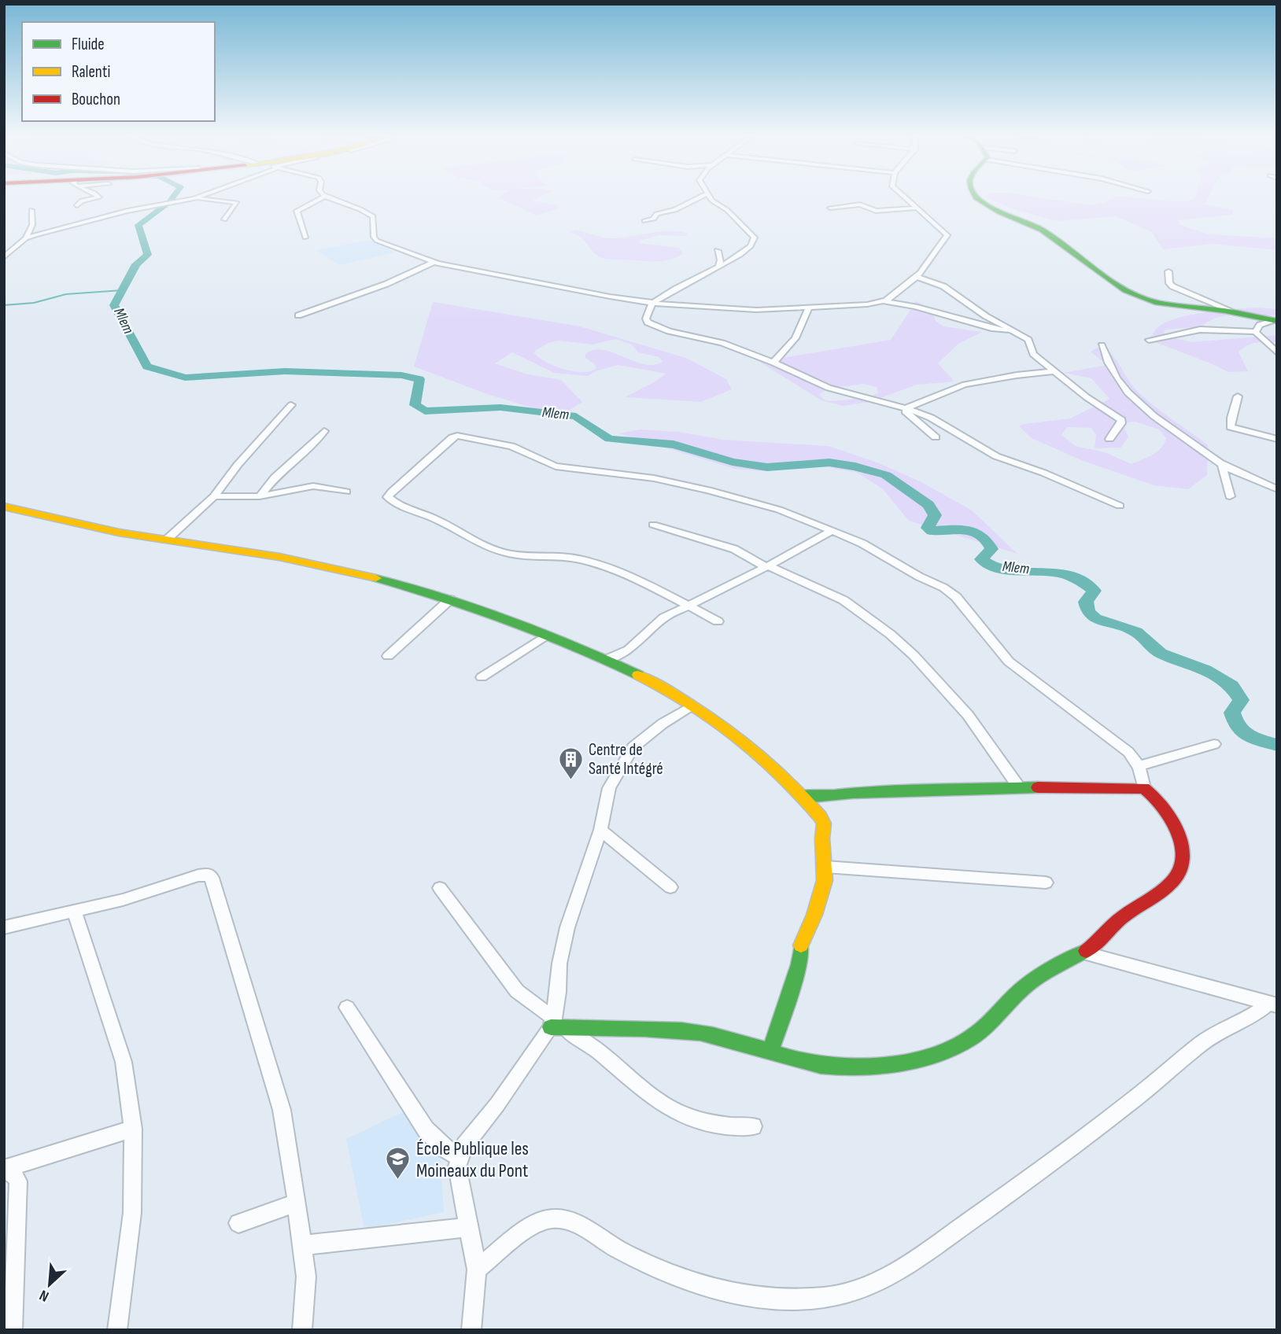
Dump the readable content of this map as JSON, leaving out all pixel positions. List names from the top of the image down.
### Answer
{
  "water": ["Mlem"],
  "places": {
    "building": ["Centre de Santé Intégré"],
    "school or university": ["École Publique les Moineaux du Pont"]
  },
  "legend": ["Fluide", "Ralenti", "Bouchon"],
  "north": "bottom left"
}
